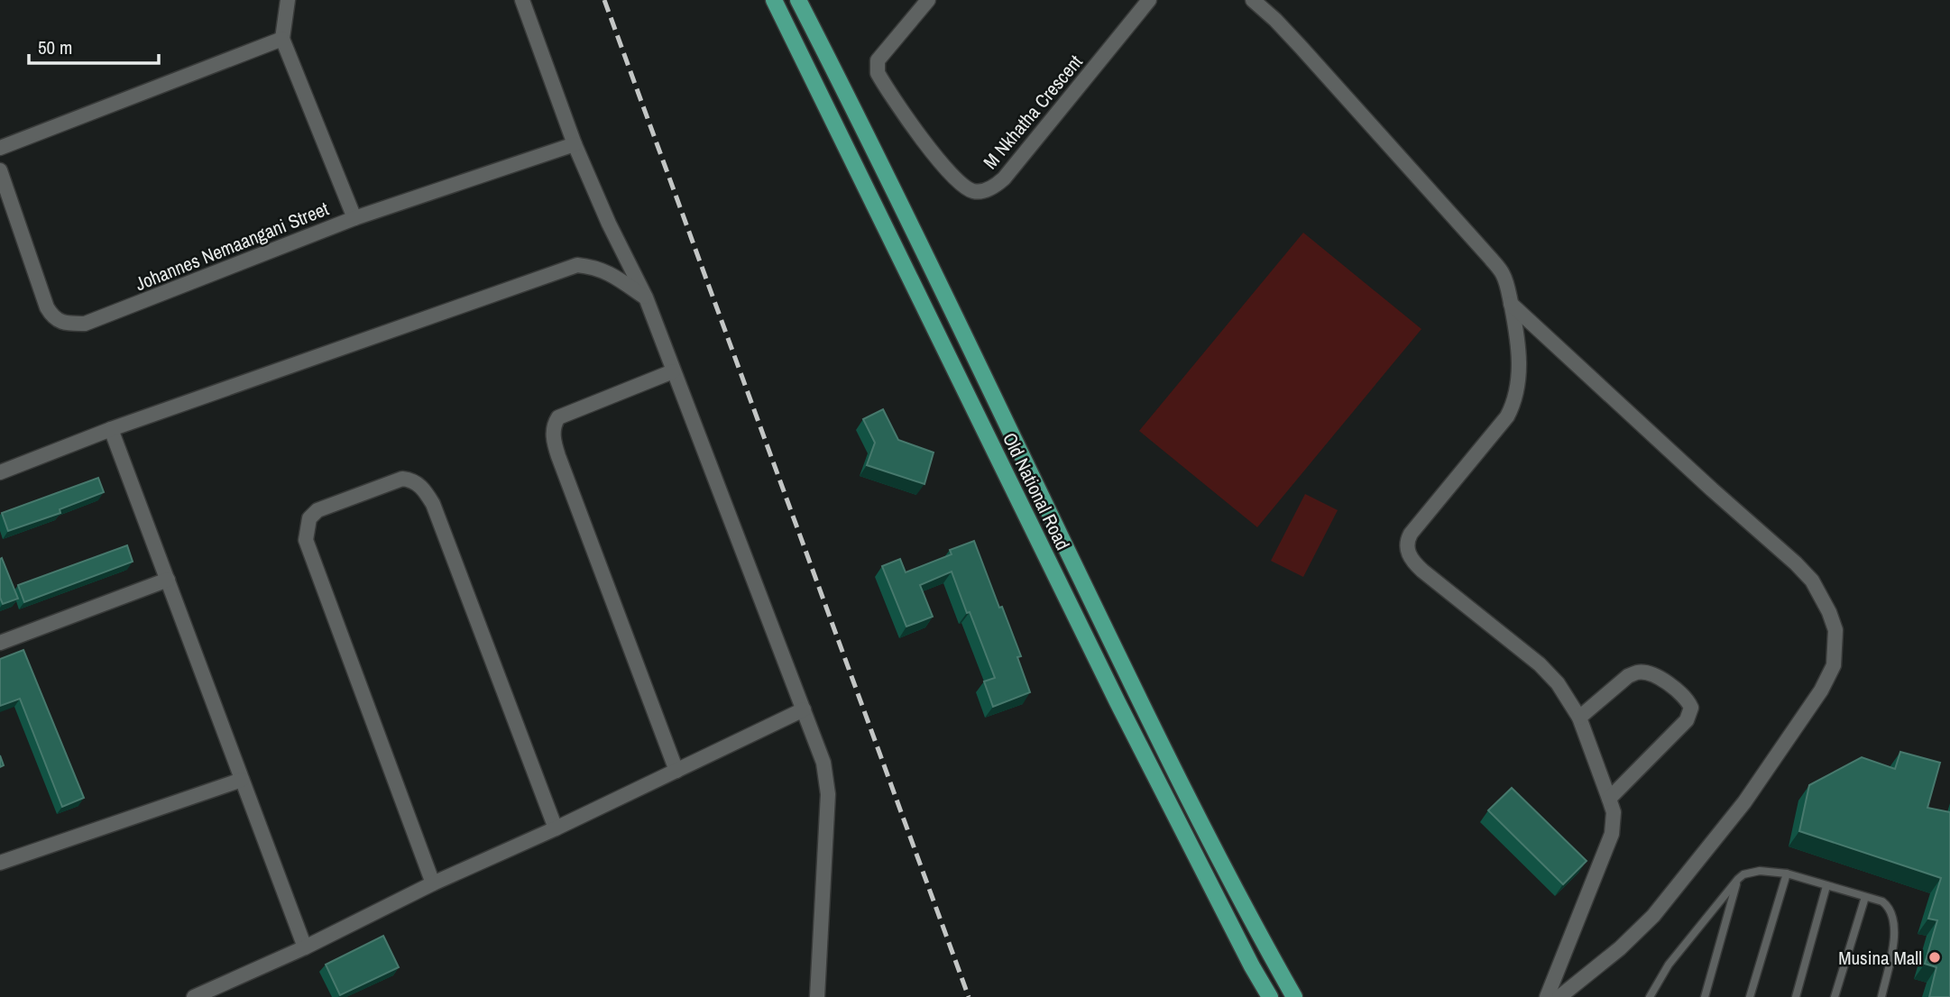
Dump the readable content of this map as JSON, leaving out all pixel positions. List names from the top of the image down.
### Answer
{
  "streets": {
    "main road": ["Old National Road"],
    "street": ["M Nkhatha Crescent", "Johannes Nemaangani Street"]
  },
  "places": ["Musina Mall"],
  "scale_bar": "50 m"
}
